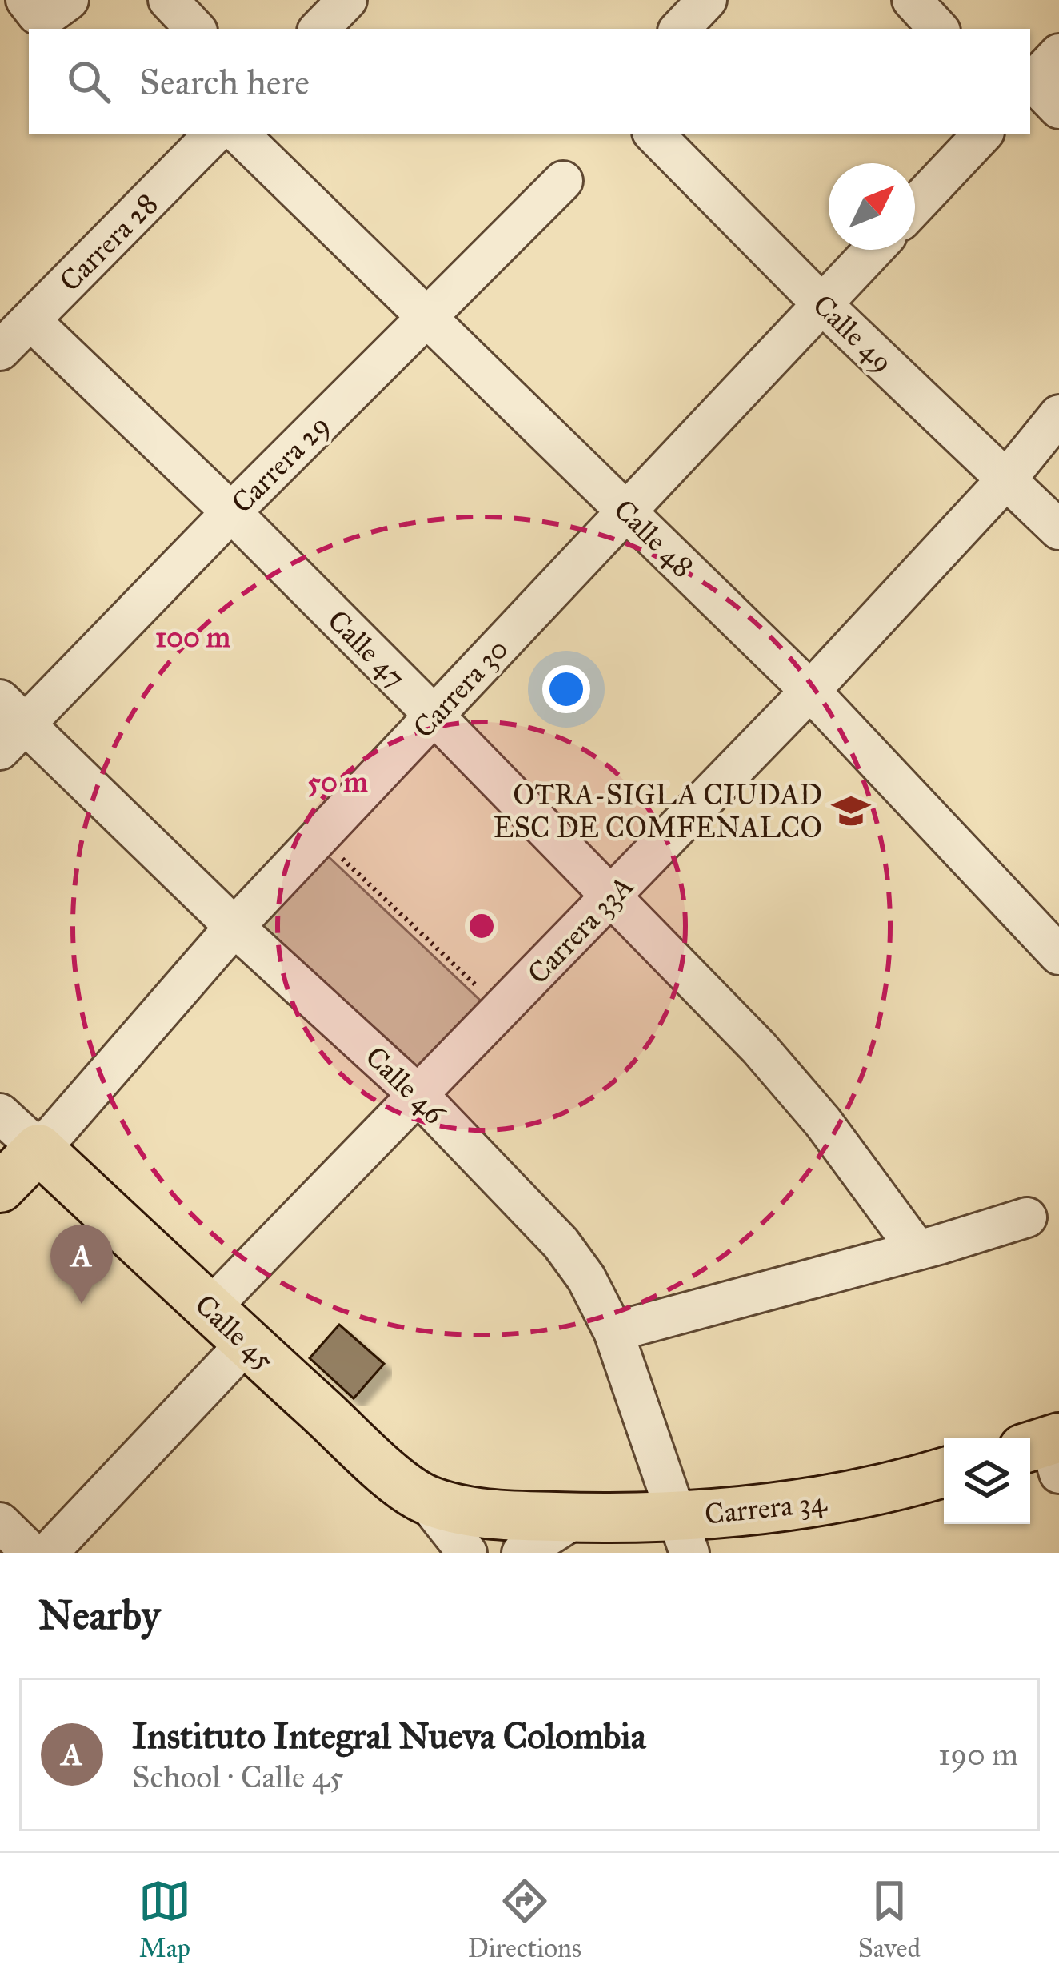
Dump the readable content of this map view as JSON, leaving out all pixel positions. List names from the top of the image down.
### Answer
{
  "streets": {
    "main road": ["Carrera 30", "Calle 45", "Carrera 34"],
    "street": [
      "Carrera 28",
      "Calle 49",
      "Carrera 29",
      "Calle 48",
      "Calle 47",
      "Carrera 33A",
      "Calle 46"
    ]
  },
  "crossings": [
    ["Carrera 28", "Calle 47"],
    ["Calle 49", "Carrera 30"],
    ["Calle 49", "Carrera 33A"],
    ["Carrera 29", "Calle 48"],
    ["Carrera 29", "Calle 47"],
    ["Carrera 29", "Calle 46"],
    ["Calle 48", "Carrera 30"],
    ["Calle 48", "Carrera 33A"],
    ["Calle 47", "Carrera 30"],
    ["Calle 47", "Carrera 33A"],
    ["Carrera 30", "Calle 46"],
    ["Carrera 30", "Calle 45"],
    ["Carrera 33A", "Calle 46"],
    ["Carrera 33A", "Calle 45"],
    ["Calle 46", "Carrera 34"],
    ["Calle 45", "Carrera 34"]
  ],
  "places": {
    "school or university": ["OTRA-SIGLA CIUDAD ESC DE COMFENALCO"]
  },
  "north": "top right",
  "page": {
    "search": "Search here",
    "pins": "A",
    "heading": "Nearby",
    "list": [
      {
        "mark": "A",
        "name": "Instituto Integral Nueva Colombia",
        "note": "School · Calle 45",
        "value": "190 m"
      }
    ],
    "nav": ["Map", "Directions", "Saved"]
  },
  "rings": ["100 m", "50 m"]
}
